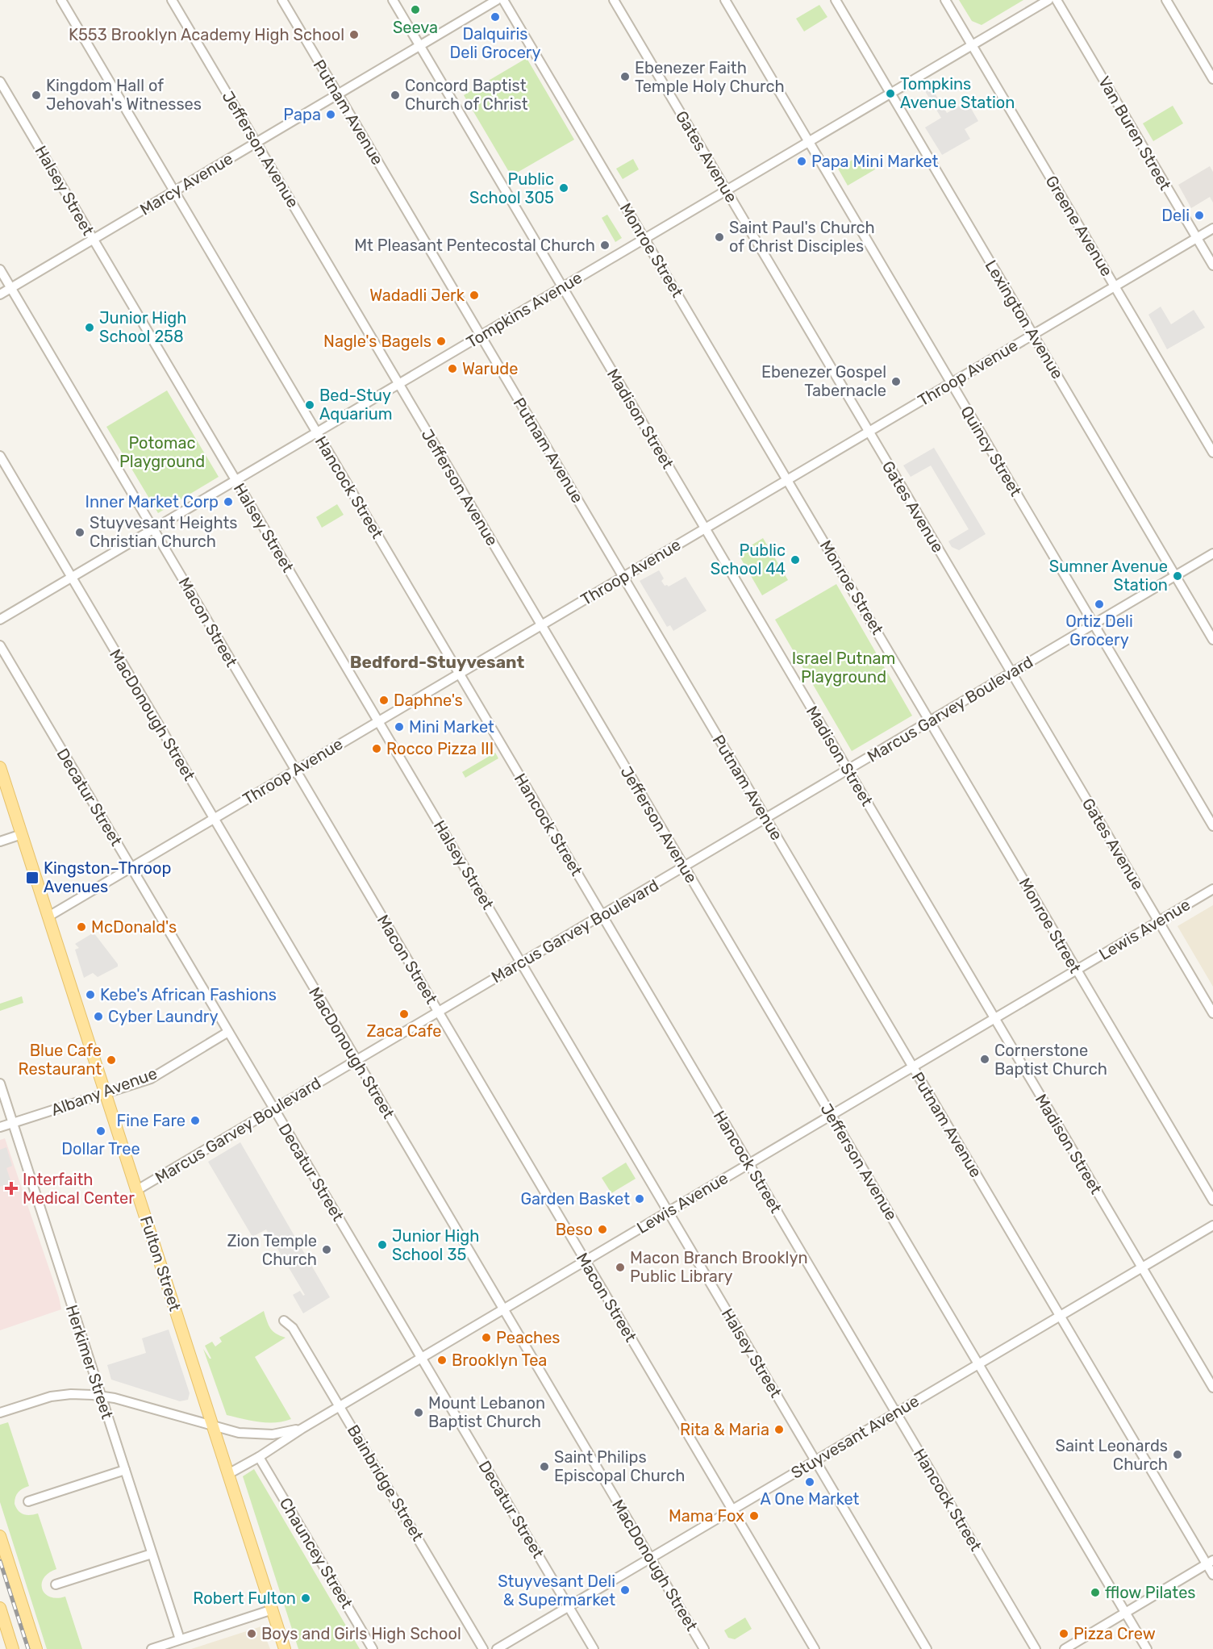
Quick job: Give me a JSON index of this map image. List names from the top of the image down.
{
  "streets": {
    "main road": ["Fulton Street"],
    "street": [
      "Putnam Avenue",
      "Van Buren Street",
      "Jefferson Avenue",
      "Gates Avenue",
      "Marcy Avenue",
      "Halsey Street",
      "Greene Avenue",
      "Monroe Street",
      "Tompkins Avenue",
      "Lexington Avenue",
      "Throop Avenue",
      "Madison Street",
      "Quincy Street",
      "Hancock Street",
      "Macon Street",
      "Marcus Garvey Boulevard",
      "MacDonough Street",
      "Decatur Street",
      "Lewis Avenue",
      "Albany Avenue",
      "Herkimer Street",
      "Stuyvesant Avenue",
      "Bainbridge Street",
      "Chauncey Street"
    ]
  },
  "crossings": [
    ["Putnam Avenue", "Marcy Avenue"],
    ["Putnam Avenue", "Tompkins Avenue"],
    ["Putnam Avenue", "Throop Avenue"],
    ["Putnam Avenue", "Marcus Garvey Boulevard"],
    ["Putnam Avenue", "Lewis Avenue"],
    ["Putnam Avenue", "Stuyvesant Avenue"],
    ["Van Buren Street", "Throop Avenue"],
    ["Jefferson Avenue", "Marcy Avenue"],
    ["Jefferson Avenue", "Tompkins Avenue"],
    ["Jefferson Avenue", "Throop Avenue"],
    ["Jefferson Avenue", "Marcus Garvey Boulevard"],
    ["Jefferson Avenue", "Lewis Avenue"],
    ["Jefferson Avenue", "Stuyvesant Avenue"],
    ["Gates Avenue", "Tompkins Avenue"],
    ["Gates Avenue", "Throop Avenue"],
    ["Gates Avenue", "Marcus Garvey Boulevard"],
    ["Gates Avenue", "Lewis Avenue"],
    ["Marcy Avenue", "Halsey Street"],
    ["Marcy Avenue", "Madison Street"],
    ["Marcy Avenue", "Hancock Street"],
    ["Marcy Avenue", "Macon Street"],
    ["Halsey Street", "Tompkins Avenue"],
    ["Halsey Street", "Throop Avenue"],
    ["Halsey Street", "Marcus Garvey Boulevard"],
    ["Halsey Street", "Lewis Avenue"],
    ["Halsey Street", "Stuyvesant Avenue"],
    ["Greene Avenue", "Tompkins Avenue"],
    ["Greene Avenue", "Throop Avenue"],
    ["Monroe Street", "Tompkins Avenue"],
    ["Monroe Street", "Throop Avenue"],
    ["Monroe Street", "Marcus Garvey Boulevard"],
    ["Monroe Street", "Lewis Avenue"],
    ["Tompkins Avenue", "Lexington Avenue"],
    ["Tompkins Avenue", "Madison Street"],
    ["Tompkins Avenue", "Quincy Street"],
    ["Tompkins Avenue", "Hancock Street"],
    ["Tompkins Avenue", "Macon Street"],
    ["Tompkins Avenue", "MacDonough Street"],
    ["Lexington Avenue", "Throop Avenue"],
    ["Lexington Avenue", "Marcus Garvey Boulevard"],
    ["Throop Avenue", "Madison Street"],
    ["Throop Avenue", "Quincy Street"],
    ["Throop Avenue", "Hancock Street"],
    ["Throop Avenue", "Macon Street"],
    ["Throop Avenue", "MacDonough Street"],
    ["Throop Avenue", "Decatur Street"],
    ["Throop Avenue", "Fulton Street"],
    ["Madison Street", "Marcus Garvey Boulevard"],
    ["Madison Street", "Lewis Avenue"],
    ["Madison Street", "Stuyvesant Avenue"],
    ["Quincy Street", "Marcus Garvey Boulevard"],
    ["Hancock Street", "Marcus Garvey Boulevard"],
    ["Hancock Street", "Lewis Avenue"],
    ["Hancock Street", "Stuyvesant Avenue"],
    ["Macon Street", "Marcus Garvey Boulevard"],
    ["Macon Street", "Lewis Avenue"],
    ["Macon Street", "Stuyvesant Avenue"],
    ["Marcus Garvey Boulevard", "MacDonough Street"],
    ["Marcus Garvey Boulevard", "Decatur Street"],
    ["Marcus Garvey Boulevard", "Fulton Street"],
    ["MacDonough Street", "Lewis Avenue"],
    ["MacDonough Street", "Stuyvesant Avenue"],
    ["Decatur Street", "Lewis Avenue"],
    ["Decatur Street", "Albany Avenue"],
    ["Decatur Street", "Stuyvesant Avenue"],
    ["Lewis Avenue", "Fulton Street"],
    ["Lewis Avenue", "Herkimer Street"],
    ["Lewis Avenue", "Bainbridge Street"],
    ["Lewis Avenue", "Chauncey Street"],
    ["Albany Avenue", "Fulton Street"],
    ["Albany Avenue", "Herkimer Street"]
  ],
  "districts": ["Bedford-Stuyvesant"],
  "parks": ["Potomac Playground", "Israel Putnam Playground"],
  "places": {
    "other": [
      "Seeva",
      "Dalquiris Deli Grocery",
      "K553 Brooklyn Academy High School",
      "Ebenezer Faith Temple Holy Church",
      "Tompkins Avenue Station",
      "Kingdom Hall of Jehovah's Witnesses",
      "Concord Baptist Church of Christ",
      "Papa",
      "Papa Mini Market",
      "Public School 305",
      "Deli",
      "Saint Paul's Church of Christ Disciples",
      "Mt Pleasant Pentecostal Church",
      "Wadadli Jerk",
      "Junior High School 258",
      "Nagle's Bagels",
      "Warude",
      "Ebenezer Gospel Tabernacle",
      "Bed-Stuy Aquarium",
      "Inner Market Corp",
      "Stuyvesant Heights Christian Church",
      "Public School 44",
      "Sumner Avenue Station",
      "Ortiz Deli Grocery",
      "Daphne's",
      "Mini Market",
      "Rocco Pizza III",
      "McDonald's",
      "Kebe's African Fashions",
      "Zaca Cafe",
      "Cyber Laundry",
      "Cornerstone Baptist Church",
      "Blue Cafe Restaurant",
      "Fine Fare",
      "Dollar Tree",
      "Garden Basket",
      "Beso",
      "Junior High School 35",
      "Zion Temple Church",
      "Macon Branch Brooklyn Public Library",
      "Peaches",
      "Brooklyn Tea",
      "Mount Lebanon Baptist Church",
      "Rita & Maria",
      "Saint Leonards Church",
      "Saint Philips Episcopal Church",
      "A One Market",
      "Mama Fox",
      "Stuyvesant Deli & Supermarket",
      "fflow Pilates",
      "Robert Fulton",
      "Boys and Girls High School",
      "Pizza Crew"
    ],
    "transit": ["Kingston–Throop Avenues"],
    "health": ["Interfaith Medical Center"]
  }
}
